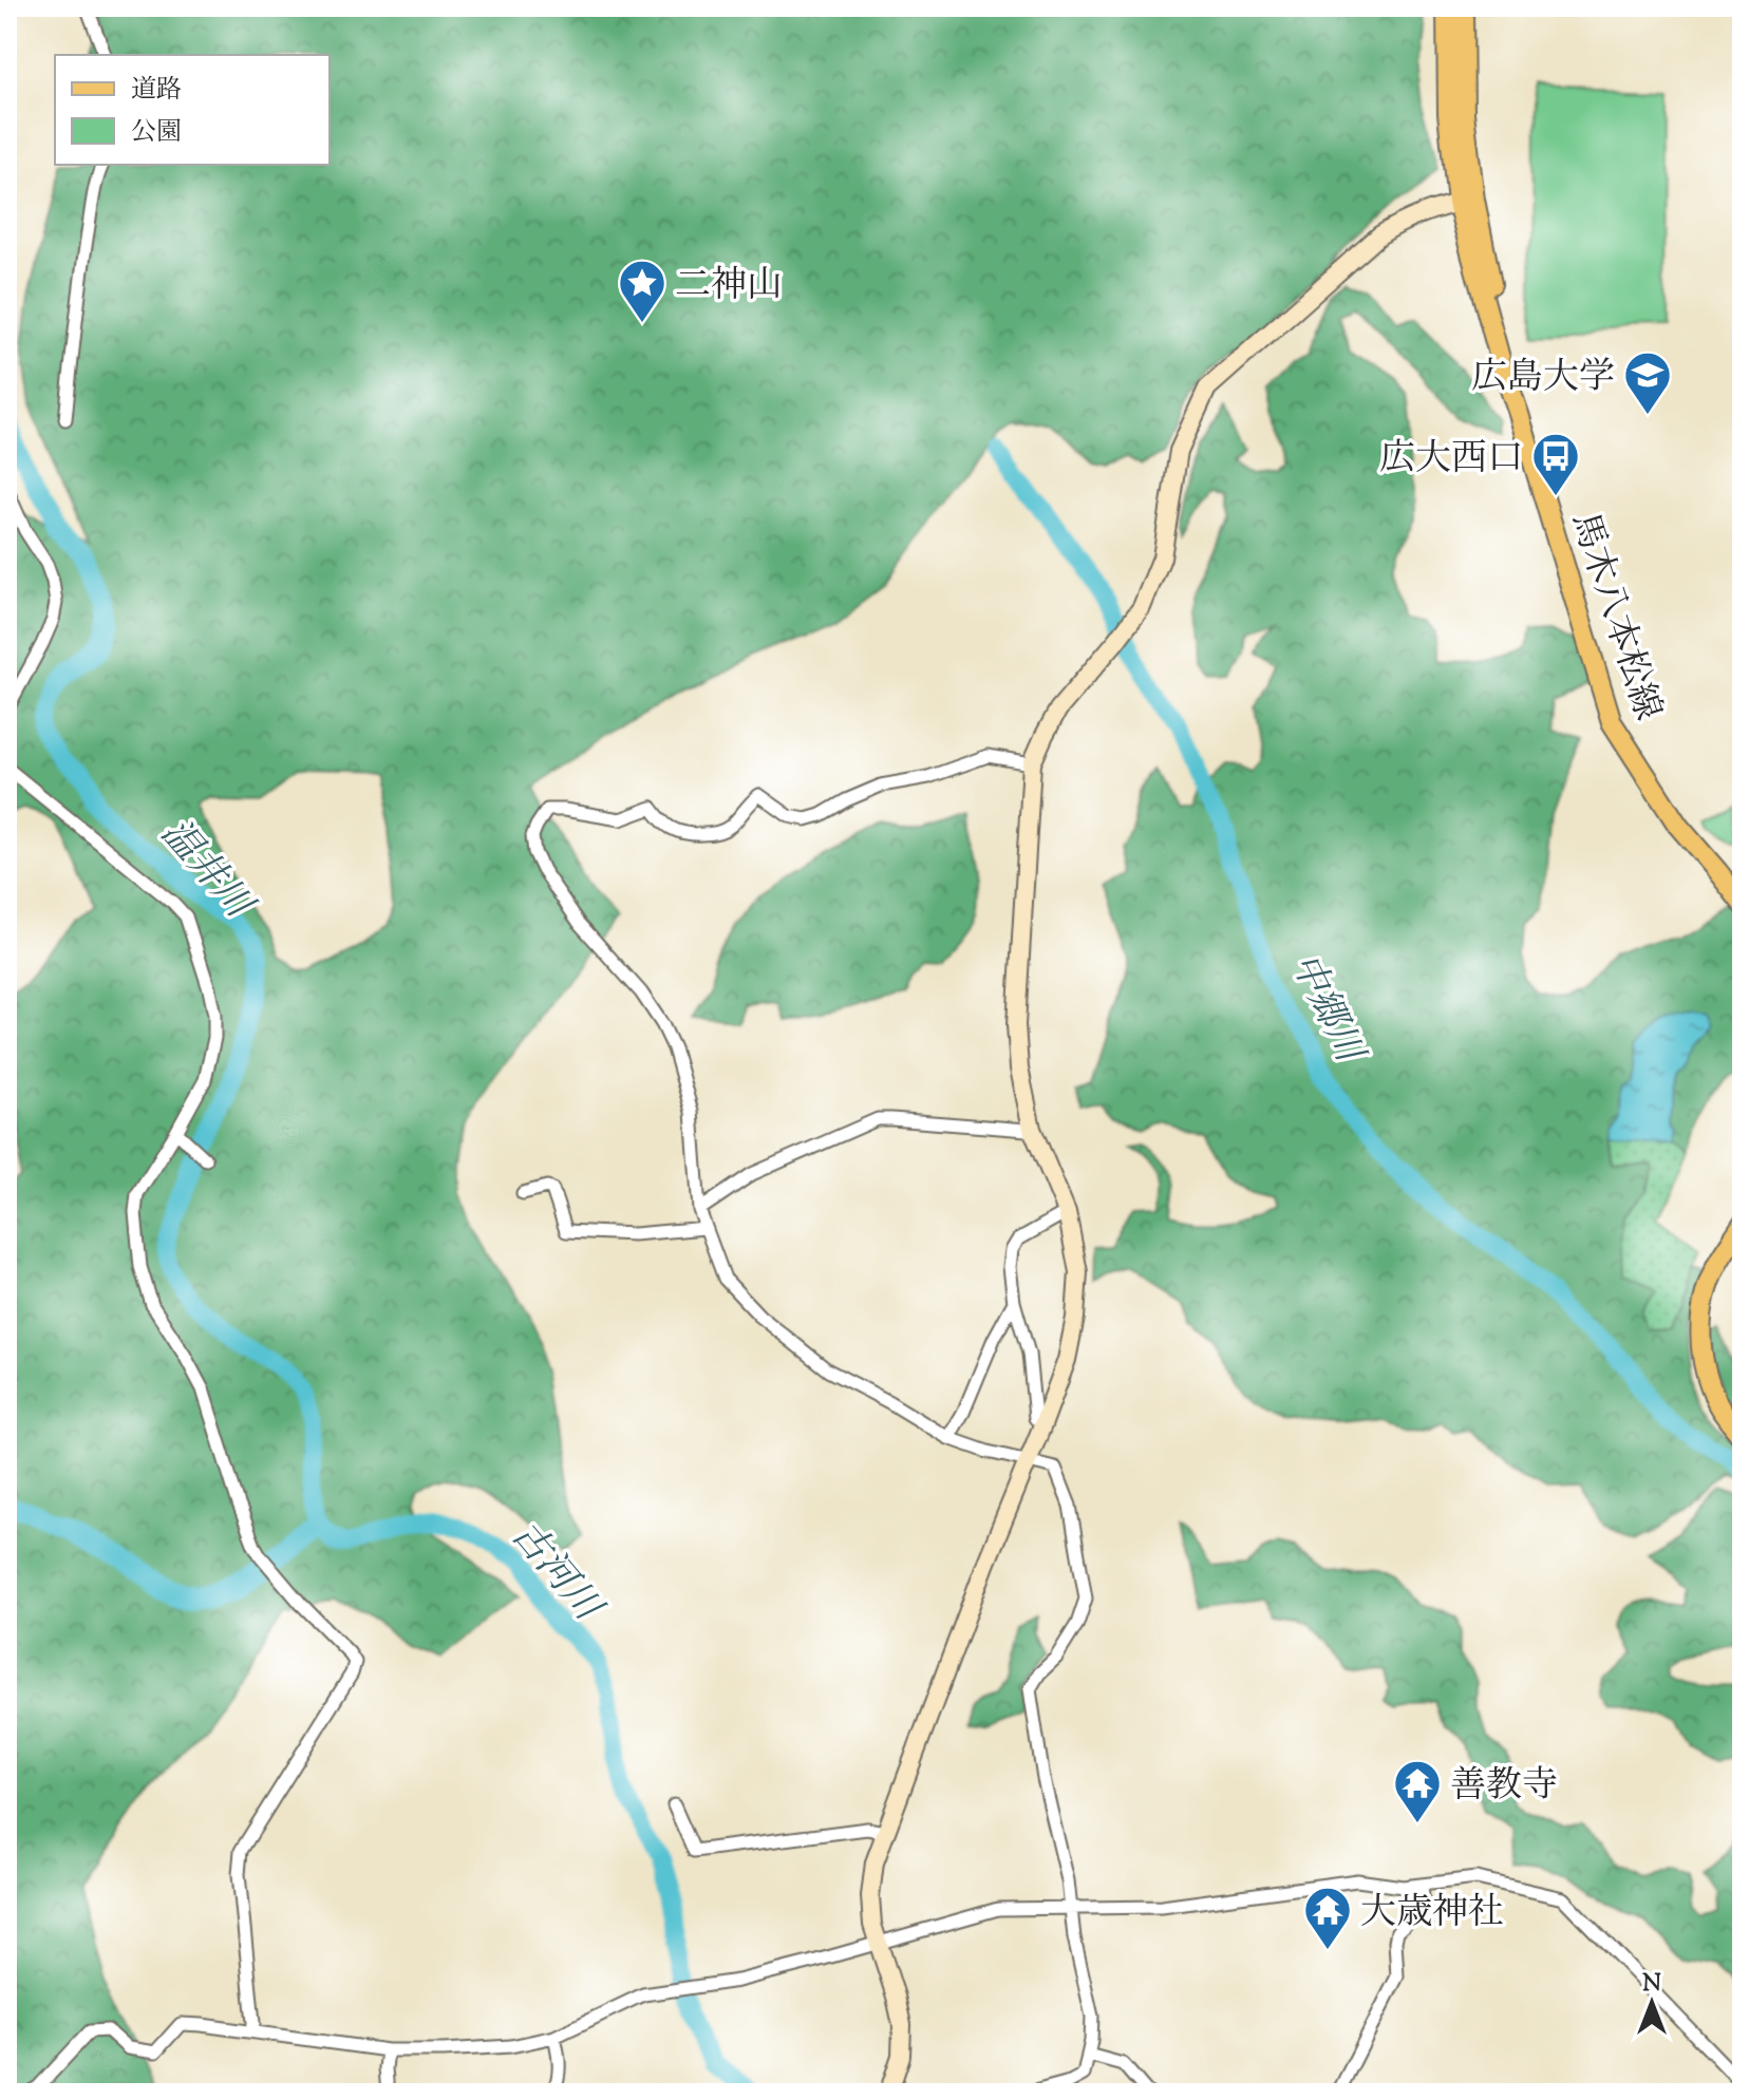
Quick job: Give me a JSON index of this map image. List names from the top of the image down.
{
  "streets": {
    "main road": ["馬木八本松線"]
  },
  "water": ["温井川", "中郷川", "古河川"],
  "places": {
    "place": ["二神山"],
    "school or university": ["広島大学"],
    "bus stop": ["広大西口"],
    "temple": ["善教寺", "大歳神社"]
  },
  "legend": ["道路", "公園"],
  "north": "top"
}
